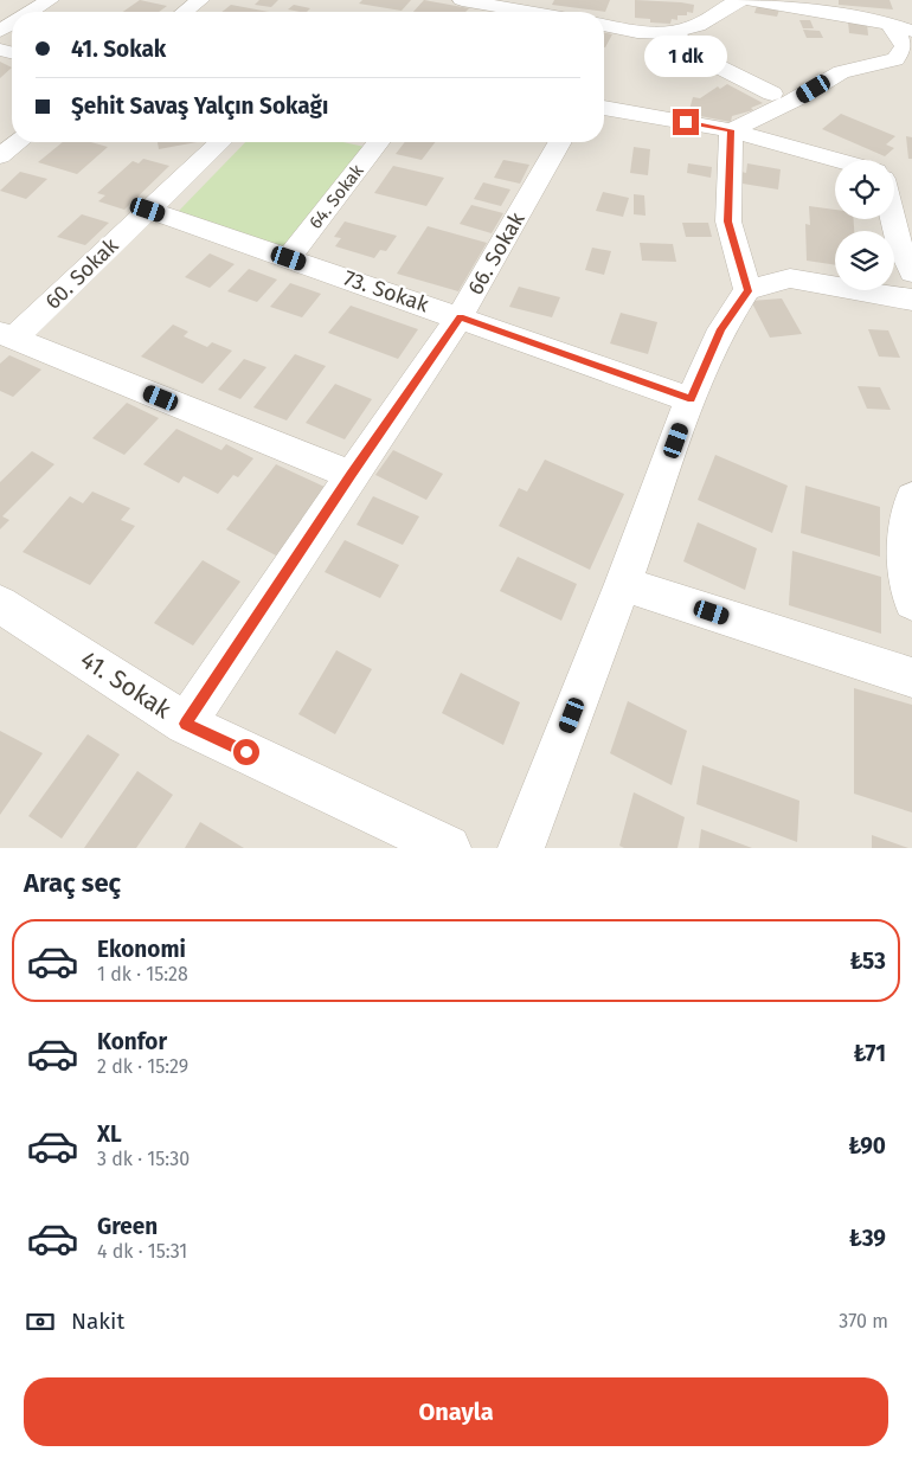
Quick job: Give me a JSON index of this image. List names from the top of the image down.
{
  "streets": {
    "street": [
      "64. Sokak",
      "66. Sokak",
      "60. Sokak",
      "73. Sokak",
      "41. Sokak"
    ]
  },
  "crossings": [
    ["64. Sokak", "73. Sokak"],
    ["66. Sokak", "73. Sokak"],
    ["66. Sokak", "41. Sokak"],
    ["60. Sokak", "73. Sokak"]
  ],
  "page": {
    "banner": ["41. Sokak", "Şehit Savaş Yalçın Sokağı"],
    "bubble": "1 dk",
    "heading": "Araç seç",
    "list": [
      {
        "name": "Ekonomi",
        "note": "1 dk · 15:28",
        "value": "₺53"
      },
      {
        "name": "Konfor",
        "note": "2 dk · 15:29",
        "value": "₺71"
      },
      {
        "name": "XL",
        "note": "3 dk · 15:30",
        "value": "₺90"
      },
      {
        "name": "Green",
        "note": "4 dk · 15:31",
        "value": "₺39"
      }
    ],
    "pay": ["Nakit", "370 m"],
    "buttons": "Onayla"
  }
}
